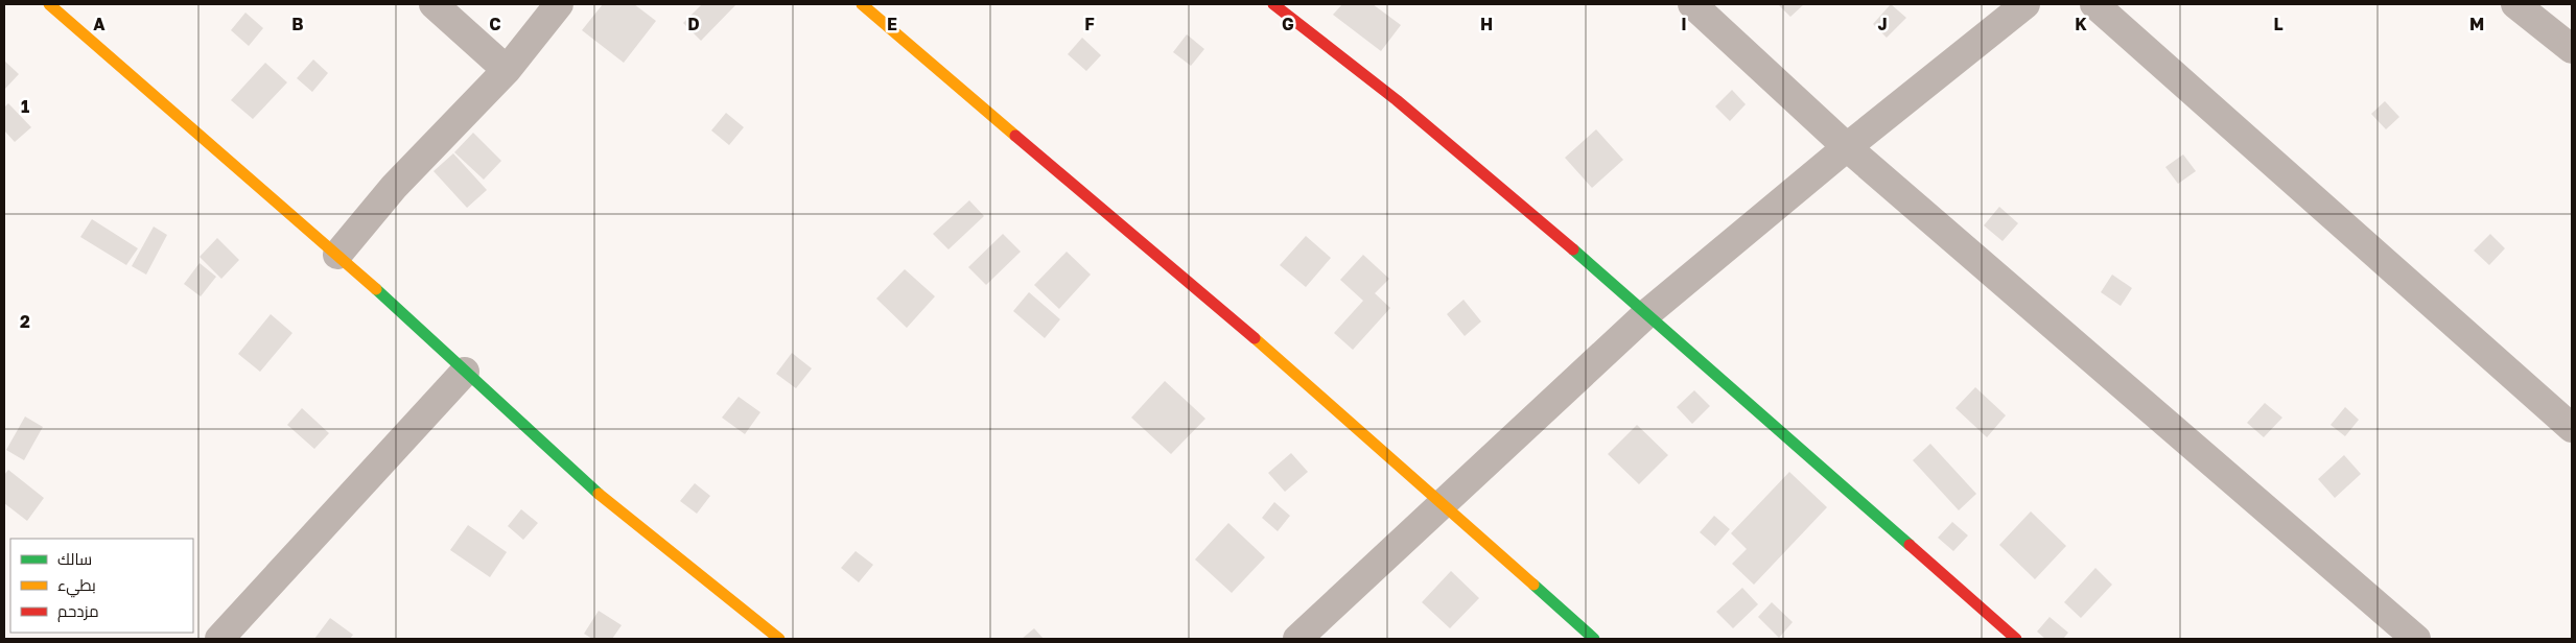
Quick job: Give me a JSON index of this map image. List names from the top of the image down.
{
  "legend": ["سالك", "بطيء", "مزدحم"],
  "grid": {
    "columns": [
      "A",
      "B",
      "C",
      "D",
      "E",
      "F",
      "G",
      "H",
      "I",
      "J",
      "K",
      "L",
      "M"
    ],
    "rows": ["1", "2"]
  }
}
